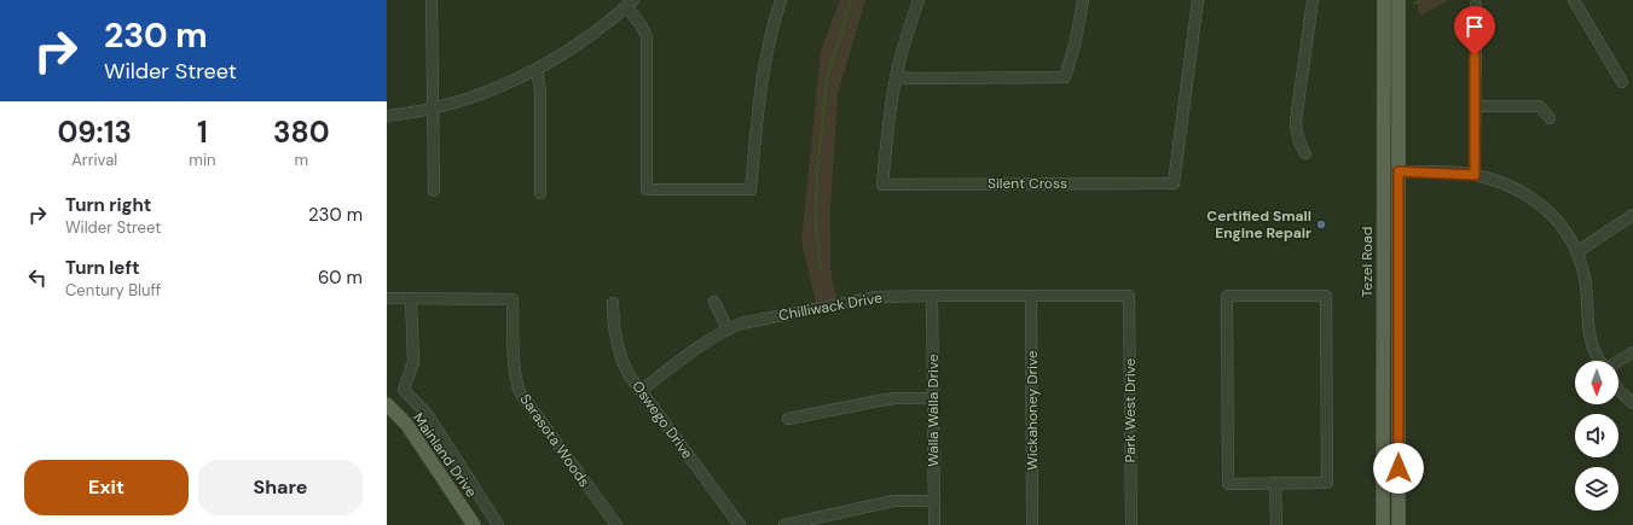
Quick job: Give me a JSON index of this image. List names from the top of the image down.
{
  "streets": {
    "main road": ["Tezel Road", "Mainland Drive"],
    "street": [
      "Silent Cross",
      "Chilliwack Drive",
      "Walla Walla Drive",
      "Wickahoney Drive",
      "Park West Drive",
      "Oswego Drive",
      "Sarasota Woods"
    ]
  },
  "crossings": [
    ["Chilliwack Drive", "Walla Walla Drive"],
    ["Chilliwack Drive", "Wickahoney Drive"],
    ["Chilliwack Drive", "Park West Drive"],
    ["Chilliwack Drive", "Oswego Drive"]
  ],
  "places": ["Certified Small Engine Repair"],
  "north": "bottom",
  "page": {
    "turn": ["230 m", "Wilder Street"],
    "eta": [
      "09:13",
      "Arrival",
      "1",
      "min",
      "380",
      "m"
    ],
    "list": [
      {
        "name": "Turn right",
        "note": "Wilder Street",
        "value": "230 m"
      },
      {
        "name": "Turn left",
        "note": "Century Bluff",
        "value": "60 m"
      }
    ],
    "buttons": ["Exit", "Share"]
  }
}
